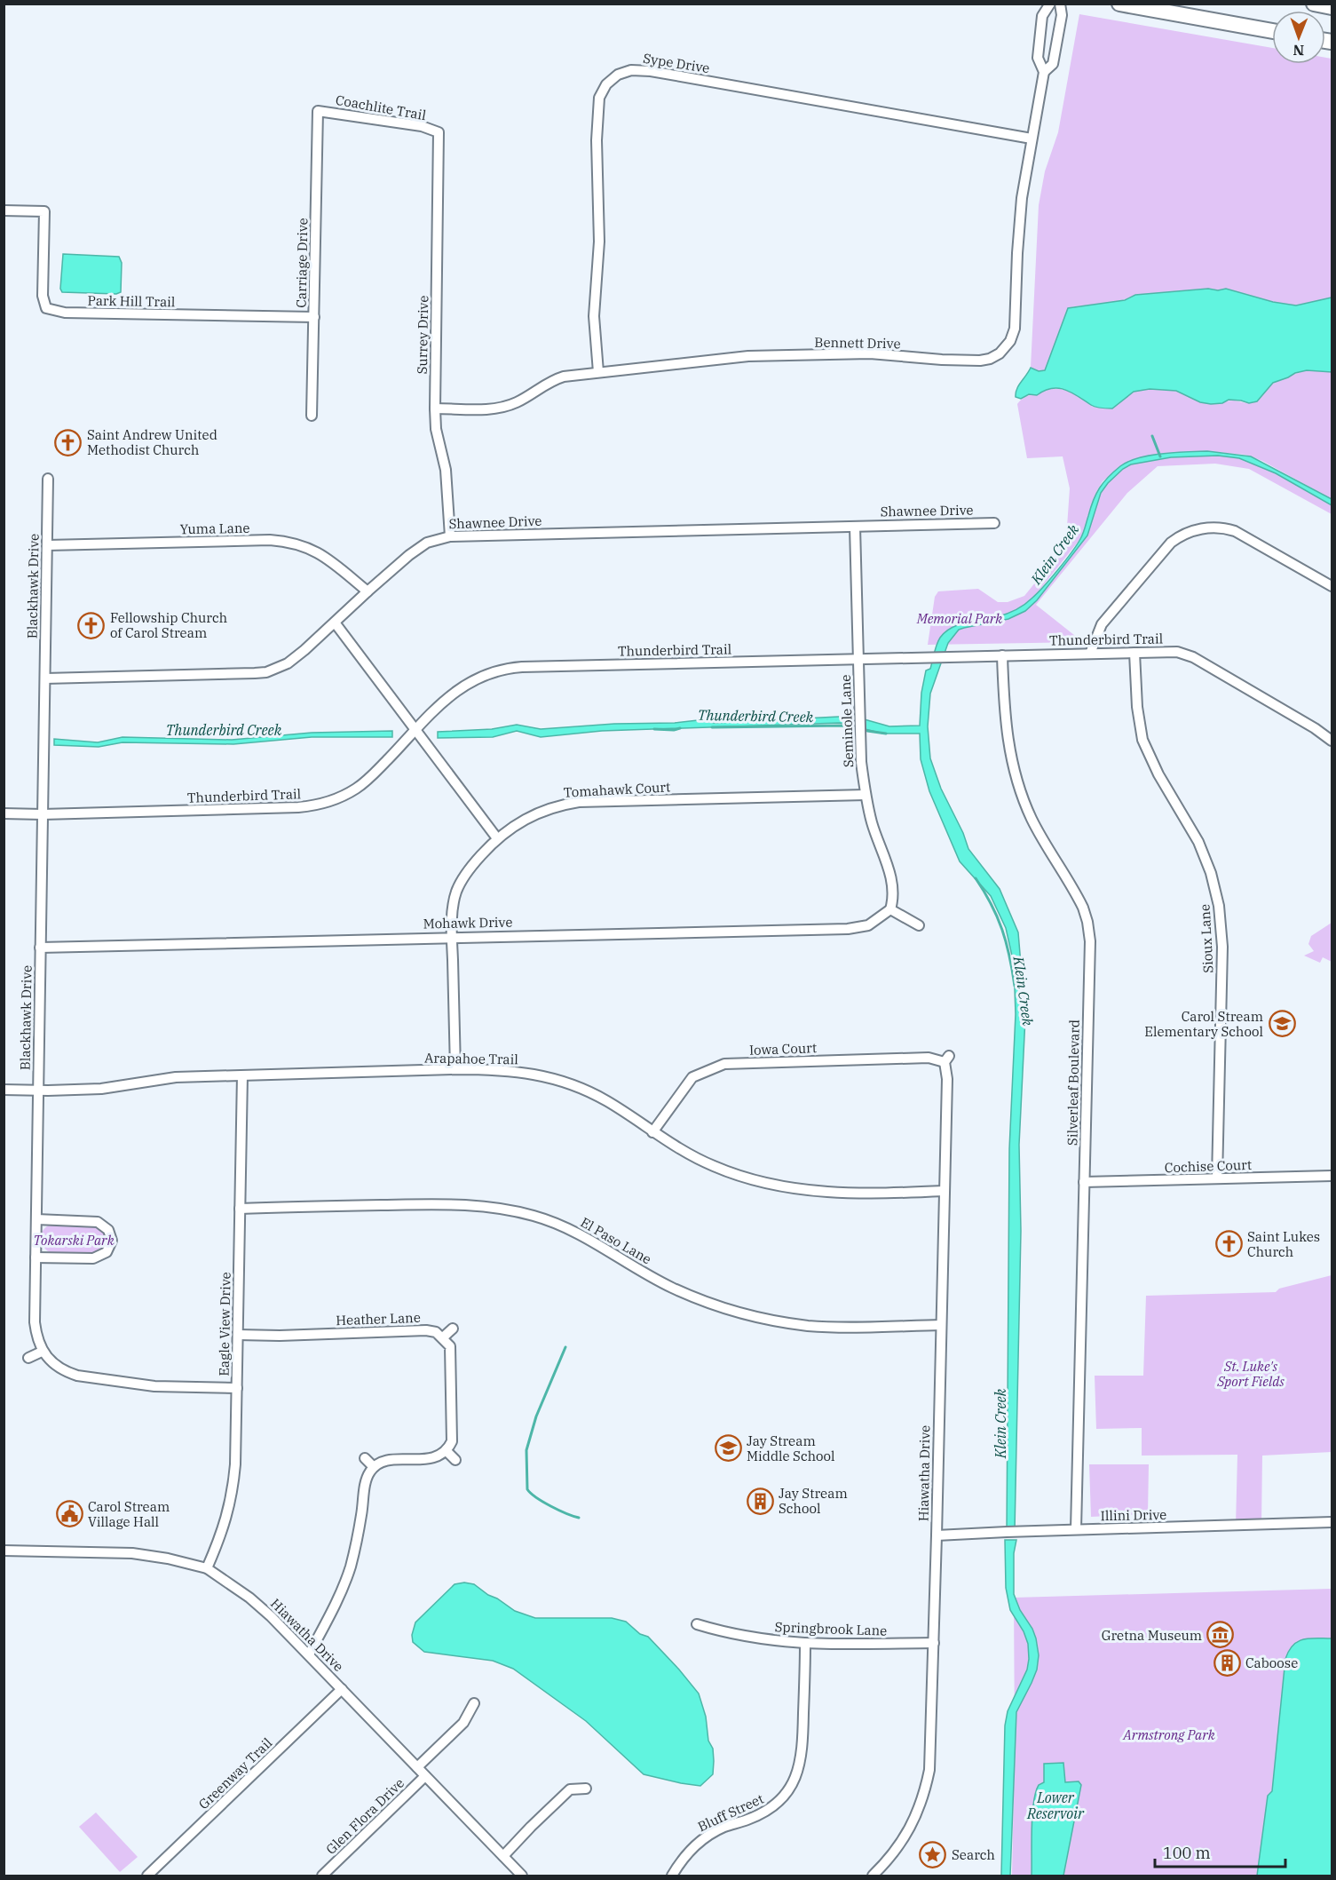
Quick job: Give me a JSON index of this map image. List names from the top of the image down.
{
  "streets": {
    "street": [
      "Sype Drive",
      "Coachlite Trail",
      "Carriage Drive",
      "Park Hill Trail",
      "Surrey Drive",
      "Bennett Drive",
      "Shawnee Drive",
      "Yuma Lane",
      "Blackhawk Drive",
      "Thunderbird Trail",
      "Seminole Lane",
      "Tomahawk Court",
      "Mohawk Drive",
      "Sioux Lane",
      "Iowa Court",
      "Arapahoe Trail",
      "Silverleaf Boulevard",
      "Cochise Court",
      "El Paso Lane",
      "Heather Lane",
      "Eagle View Drive",
      "Hiawatha Drive",
      "Illini Drive",
      "Springbrook Lane",
      "Greenway Trail",
      "Bluff Street",
      "Glen Flora Drive"
    ]
  },
  "crossings": [
    ["Sype Drive", "Bennett Drive"],
    ["Coachlite Trail", "Carriage Drive"],
    ["Coachlite Trail", "Surrey Drive"],
    ["Carriage Drive", "Park Hill Trail"],
    ["Surrey Drive", "Bennett Drive"],
    ["Surrey Drive", "Shawnee Drive"],
    ["Shawnee Drive", "Yuma Lane"],
    ["Shawnee Drive", "Blackhawk Drive"],
    ["Shawnee Drive", "Seminole Lane"],
    ["Yuma Lane", "Blackhawk Drive"],
    ["Blackhawk Drive", "Thunderbird Trail"],
    ["Blackhawk Drive", "Mohawk Drive"],
    ["Blackhawk Drive", "Arapahoe Trail"],
    ["Thunderbird Trail", "Seminole Lane"],
    ["Thunderbird Trail", "Sioux Lane"],
    ["Thunderbird Trail", "Silverleaf Boulevard"],
    ["Seminole Lane", "Tomahawk Court"],
    ["Seminole Lane", "Mohawk Drive"],
    ["Tomahawk Court", "Mohawk Drive"],
    ["Tomahawk Court", "Arapahoe Trail"],
    ["Sioux Lane", "Cochise Court"],
    ["Iowa Court", "Arapahoe Trail"],
    ["Iowa Court", "Hiawatha Drive"],
    ["Arapahoe Trail", "Eagle View Drive"],
    ["Arapahoe Trail", "Hiawatha Drive"],
    ["Silverleaf Boulevard", "Cochise Court"],
    ["Silverleaf Boulevard", "Illini Drive"],
    ["El Paso Lane", "Eagle View Drive"],
    ["El Paso Lane", "Hiawatha Drive"],
    ["Heather Lane", "Eagle View Drive"],
    ["Eagle View Drive", "Hiawatha Drive"],
    ["Hiawatha Drive", "Illini Drive"],
    ["Hiawatha Drive", "Springbrook Lane"],
    ["Hiawatha Drive", "Greenway Trail"],
    ["Hiawatha Drive", "Glen Flora Drive"],
    ["Springbrook Lane", "Bluff Street"]
  ],
  "water": ["Klein Creek", "Thunderbird Creek", "Lower Reservoir"],
  "parks": [
    "Memorial Park",
    "Tokarski Park",
    "St. Luke's Sport Fields",
    "Armstrong Park"
  ],
  "places": {
    "church": ["Saint Andrew United Methodist Church", "Fellowship Church of Carol Stream", "Saint Lukes Church"],
    "school or university": ["Carol Stream Elementary School", "Jay Stream Middle School"],
    "building": ["Jay Stream School", "Caboose"],
    "public building": ["Carol Stream Village Hall"],
    "museum": ["Gretna Museum"],
    "place": ["Search"]
  },
  "scale_bar": "100 m",
  "north": "bottom"
}
